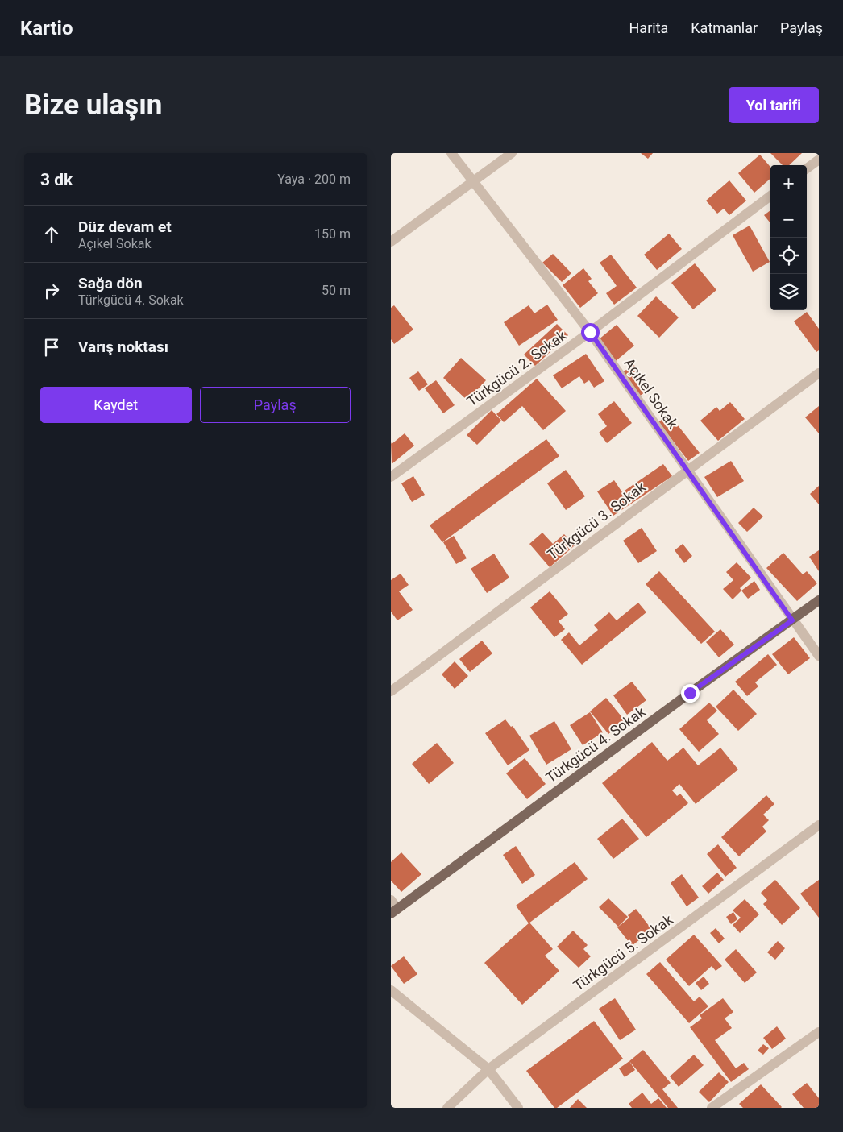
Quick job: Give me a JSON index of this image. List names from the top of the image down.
{
  "streets": {
    "main road": ["Türkgücü 4. Sokak"],
    "street": [
      "Türkgücü 2. Sokak",
      "Açıkel Sokak",
      "Türkgücü 3. Sokak",
      "Türkgücü 5. Sokak"
    ]
  },
  "crossings": [
    ["Türkgücü 2. Sokak", "Açıkel Sokak"],
    ["Açıkel Sokak", "Türkgücü 3. Sokak"],
    ["Açıkel Sokak", "Türkgücü 4. Sokak"]
  ],
  "page": {
    "header": "Kartio",
    "nav": ["Harita", "Katmanlar", "Paylaş"],
    "buttons": [
      "Yol tarifi",
      ["Kaydet", "Paylaş"]
    ],
    "title": "Bize ulaşın",
    "heading": ["3 dk", "Yaya · 200 m"],
    "map_buttons": ["+", "−"],
    "list": [
      ["Düz devam et", "Açıkel Sokak", "150 m"],
      ["Sağa dön", "Türkgücü 4. Sokak", "50 m"],
      "Varış noktası"
    ]
  }
}
